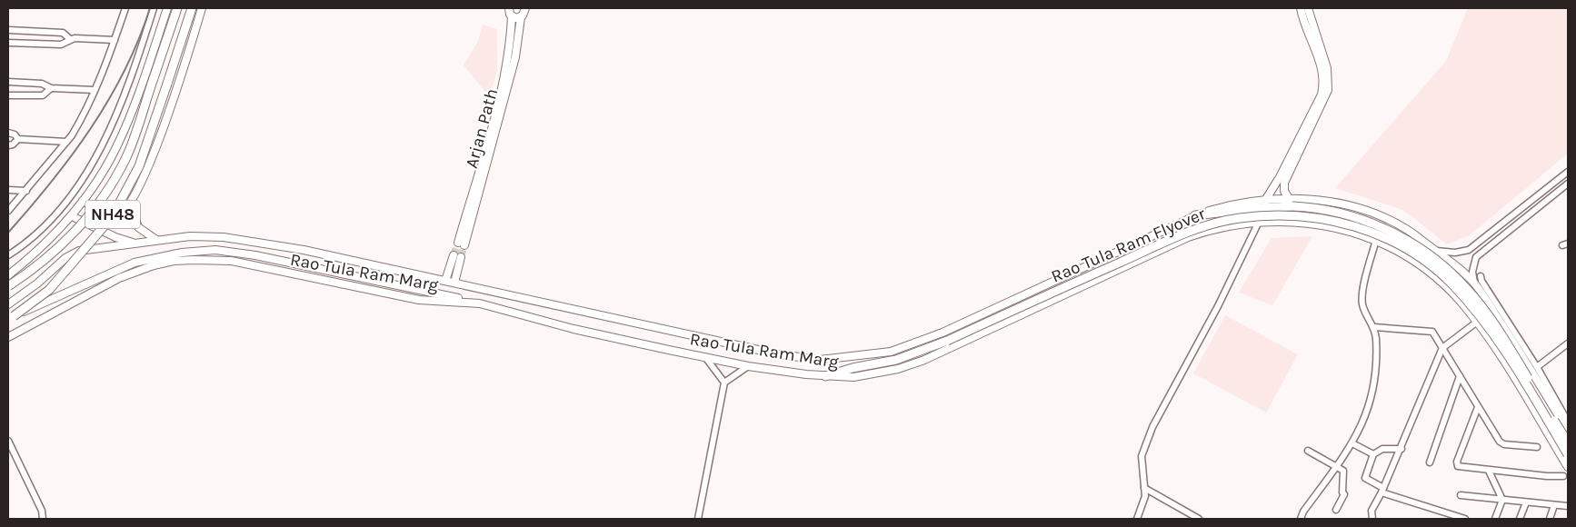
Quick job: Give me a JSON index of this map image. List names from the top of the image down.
{
  "streets": {
    "highway": ["NH48", "Rao Tula Ram Flyover"],
    "main road": ["Arjan Path", "Rao Tula Ram Marg"]
  },
  "crossings": [
    ["Rao Tula Ram Flyover", "Rao Tula Ram Marg"]
  ]
}
